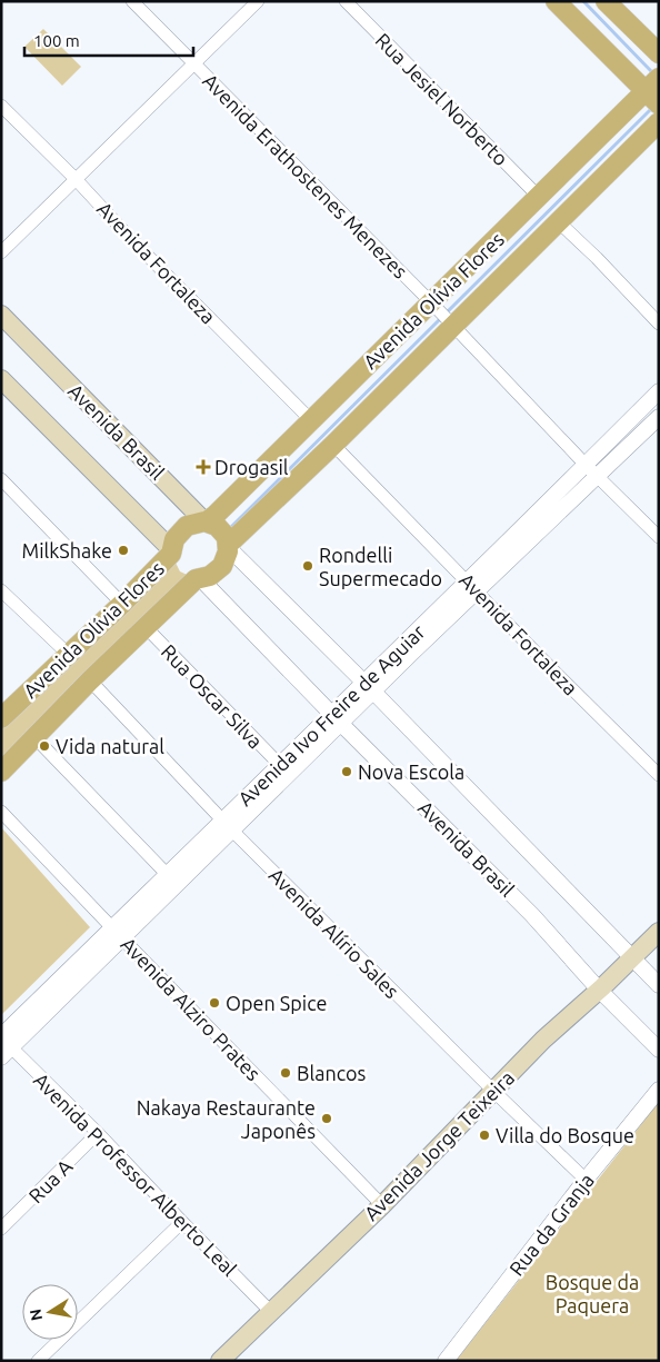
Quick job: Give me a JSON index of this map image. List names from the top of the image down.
{
  "streets": {
    "main road": ["Avenida Olívia Flores", "Avenida Brasil", "Avenida Jorge Teixeira"],
    "street": [
      "Rua Jesiel Norberto",
      "Avenida Erathostenes Menezes",
      "Avenida Fortaleza",
      "Rua Oscar Silva",
      "Avenida Ivo Freire de Aguiar",
      "Avenida Alírio Sales",
      "Avenida Alziro Prates",
      "Avenida Professor Alberto Leal",
      "Rua A",
      "Rua da Granja"
    ]
  },
  "crossings": [
    ["Rua Jesiel Norberto", "Avenida Olívia Flores"],
    ["Avenida Erathostenes Menezes", "Avenida Olívia Flores"],
    ["Avenida Fortaleza", "Avenida Olívia Flores"],
    ["Avenida Fortaleza", "Avenida Ivo Freire de Aguiar"],
    ["Avenida Olívia Flores", "Avenida Brasil"],
    ["Avenida Olívia Flores", "Rua Oscar Silva"],
    ["Avenida Olívia Flores", "Avenida Alírio Sales"],
    ["Avenida Brasil", "Avenida Ivo Freire de Aguiar"],
    ["Avenida Brasil", "Avenida Jorge Teixeira"],
    ["Rua Oscar Silva", "Avenida Ivo Freire de Aguiar"],
    ["Avenida Ivo Freire de Aguiar", "Avenida Alírio Sales"],
    ["Avenida Ivo Freire de Aguiar", "Avenida Alziro Prates"],
    ["Avenida Ivo Freire de Aguiar", "Avenida Professor Alberto Leal"],
    ["Avenida Alírio Sales", "Avenida Jorge Teixeira"],
    ["Avenida Alírio Sales", "Rua da Granja"],
    ["Avenida Alziro Prates", "Avenida Jorge Teixeira"],
    ["Avenida Jorge Teixeira", "Avenida Professor Alberto Leal"],
    ["Avenida Professor Alberto Leal", "Rua A"]
  ],
  "parks": ["Bosque da Paquera"],
  "places": {
    "health": ["Drogasil"],
    "other": [
      "MilkShake",
      "Rondelli Supermecado",
      "Vida natural",
      "Nova Escola",
      "Open Spice",
      "Blancos",
      "Nakaya Restaurante Japonês",
      "Villa do Bosque"
    ]
  },
  "scale_bar": "100 m",
  "north": "left"
}
